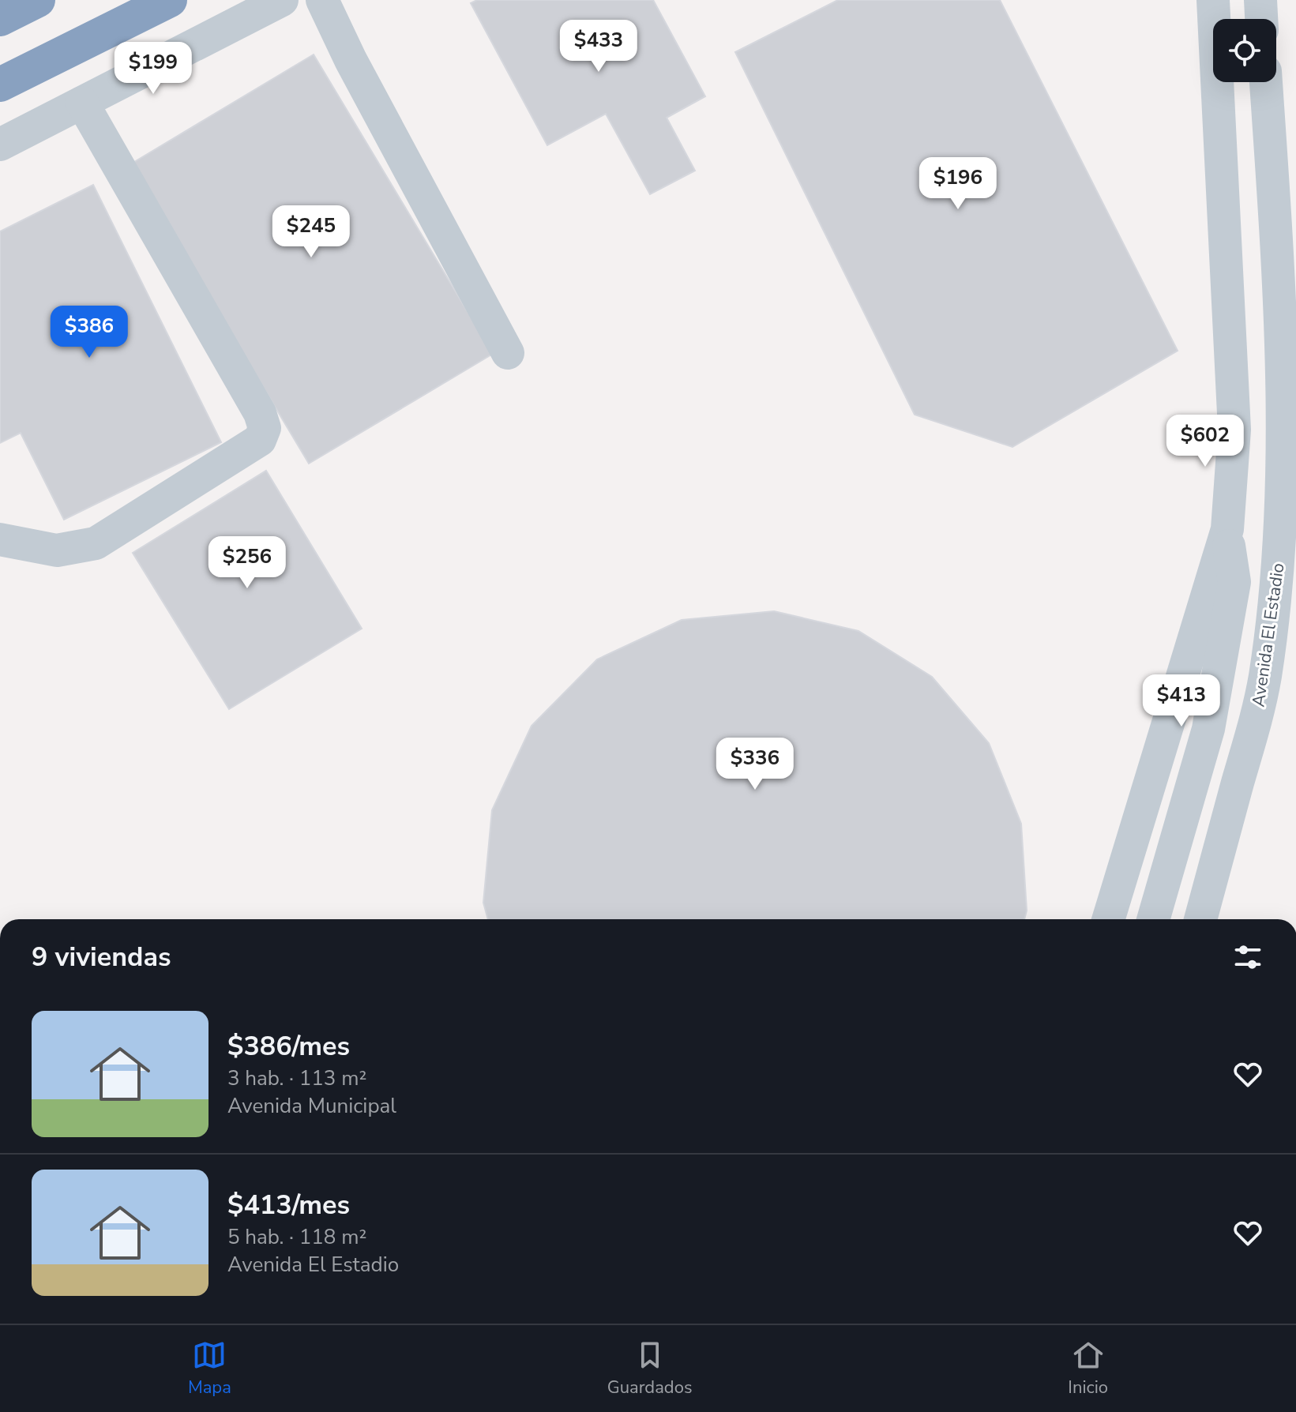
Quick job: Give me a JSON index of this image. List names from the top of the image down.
{
  "streets": {
    "street": ["Avenida El Estadio"]
  },
  "page": {
    "price": [
      "$433",
      "$199",
      "$196",
      "$245",
      "$386",
      "$602",
      "$256",
      "$413",
      "$336"
    ],
    "heading": "9 viviendas",
    "list": [
      {
        "name": "$386/mes",
        "note": "3 hab. · 113 m² · Avenida Municipal"
      },
      {
        "name": "$413/mes",
        "note": "5 hab. · 118 m² · Avenida El Estadio"
      }
    ],
    "tabs": ["Mapa", "Guardados", "Inicio"]
  }
}
